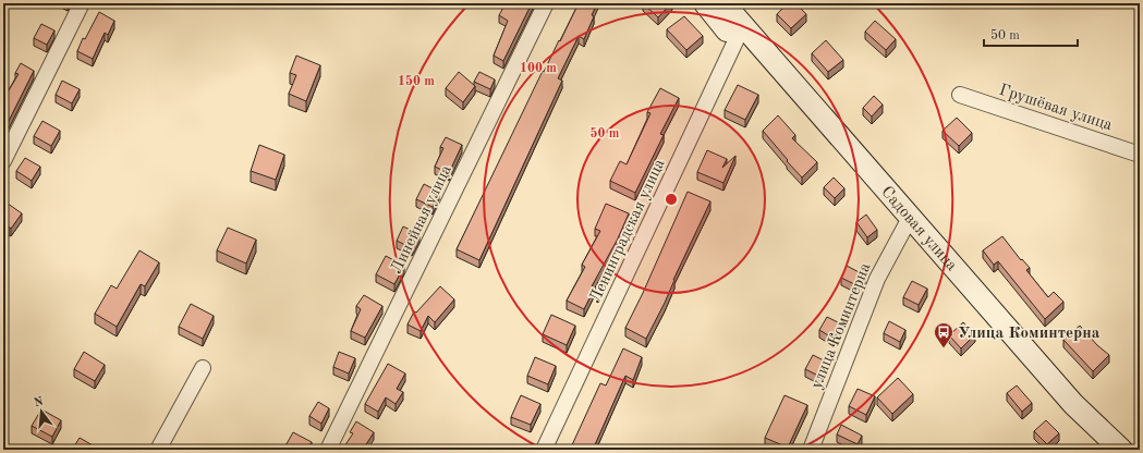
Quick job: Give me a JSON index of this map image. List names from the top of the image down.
{
  "streets": {
    "street": [
      "Грушёвая улица",
      "Линейная улица",
      "Садовая улица",
      "Ленинградская улица",
      "улица Коминтерна"
    ]
  },
  "crossings": [
    ["Садовая улица", "Ленинградская улица"],
    ["Садовая улица", "улица Коминтерна"]
  ],
  "places": {
    "bus stop": ["Улица Коминтерна"]
  },
  "scale_bar": "50 m",
  "north": "top",
  "rings": ["100 m", "150 m", "50 m"]
}
